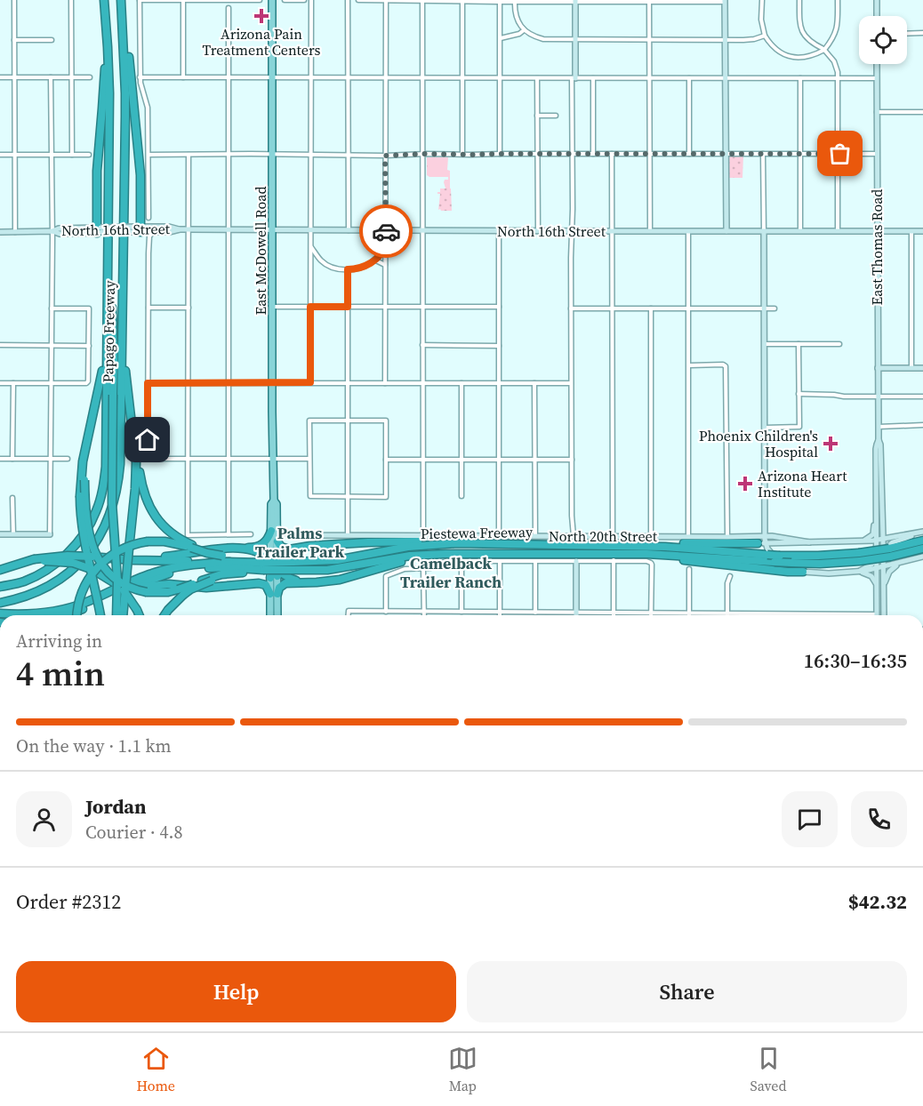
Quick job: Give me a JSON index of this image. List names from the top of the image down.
{
  "streets": {
    "highway": ["Papago Freeway", "Piestewa Freeway"],
    "main road": [
      "North 16th Street",
      "East Thomas Road",
      "East McDowell Road",
      "North 20th Street"
    ]
  },
  "crossings": [
    ["North 16th Street", "East Thomas Road"],
    ["North 16th Street", "East McDowell Road"],
    ["East Thomas Road", "North 20th Street"],
    ["East McDowell Road", "Piestewa Freeway"],
    ["East McDowell Road", "North 20th Street"],
    ["Piestewa Freeway", "North 20th Street"]
  ],
  "districts": ["Palms Trailer Park", "Camelback Trailer Ranch"],
  "places": {
    "health": ["Arizona Pain Treatment Centers", "Phoenix Children's Hospital", "Arizona Heart Institute"]
  },
  "page": {
    "heading": ["4 min", "Arriving in", "16:30–16:35"],
    "panel": [
      "Jordan",
      "Courier · 4.8",
      "Order #2312",
      "$42.32"
    ],
    "bar": "On the way · 1.1 km",
    "buttons": ["Help", "Share"],
    "tabs": ["Home", "Map", "Saved"]
  }
}
